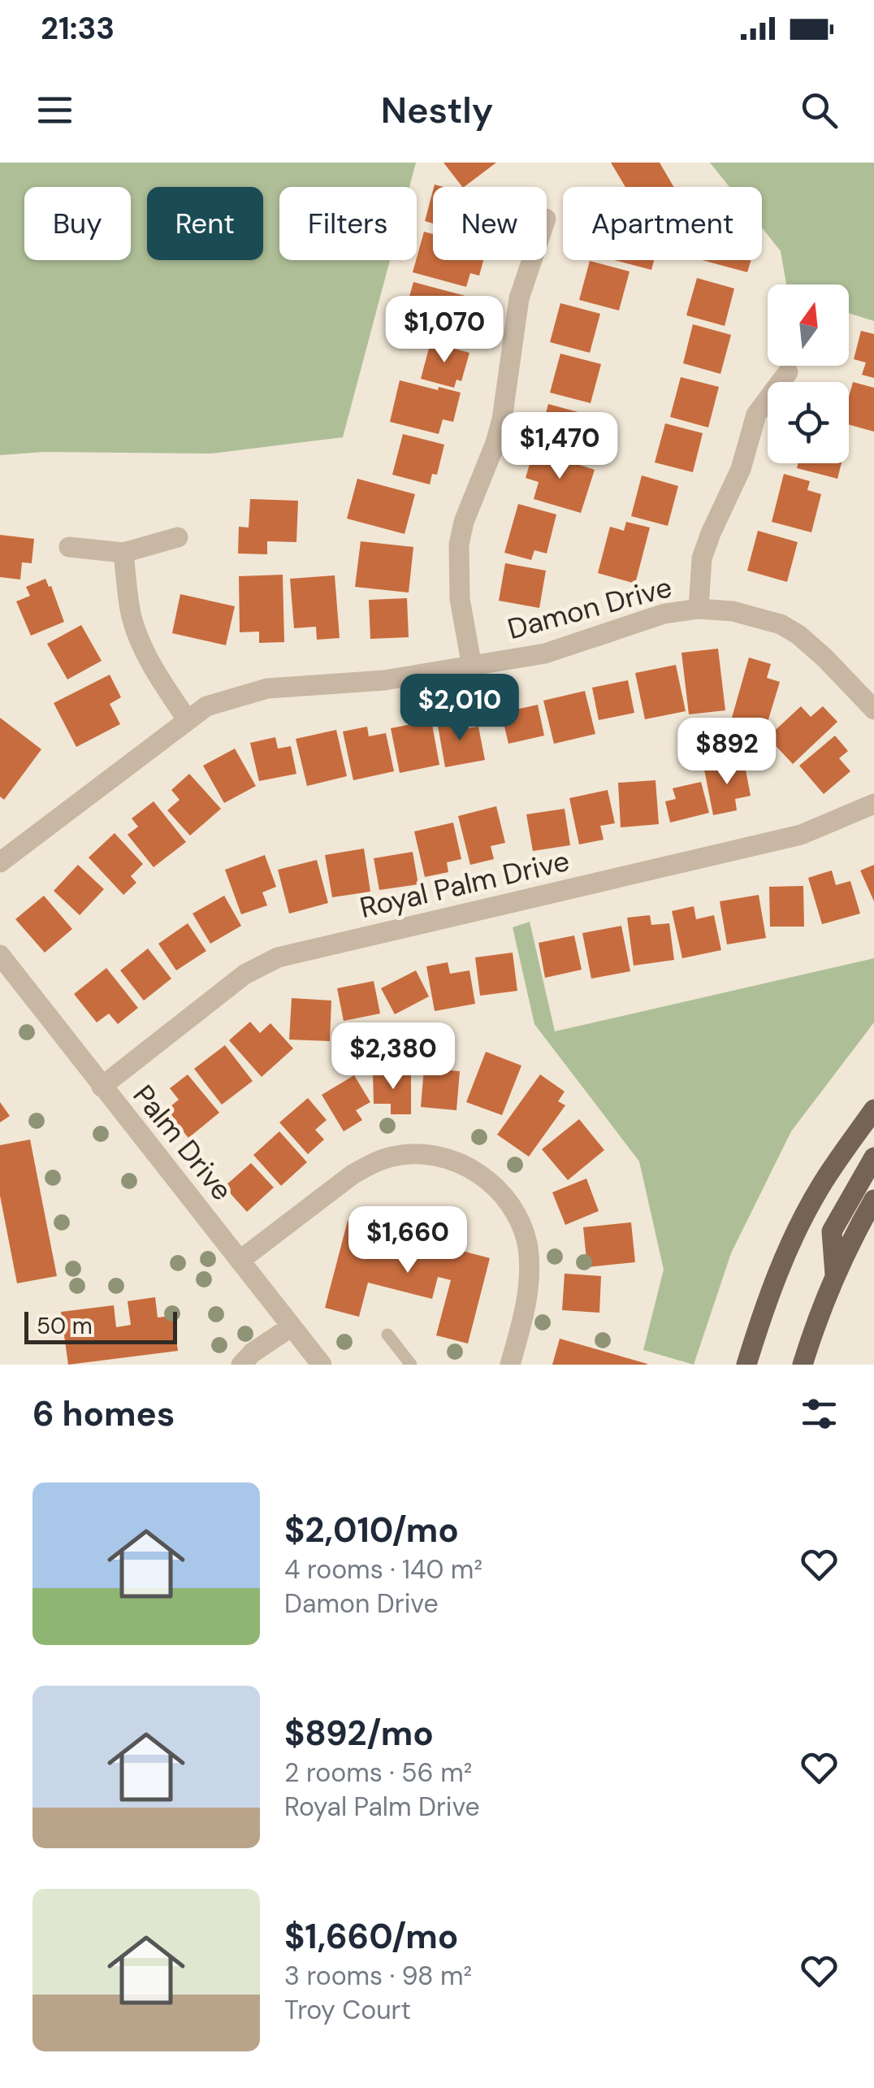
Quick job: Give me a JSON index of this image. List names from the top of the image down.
{
  "streets": {
    "street": ["Damon Drive", "Royal Palm Drive", "Palm Drive"]
  },
  "crossings": [
    ["Royal Palm Drive", "Palm Drive"]
  ],
  "scale_bar": "50 m",
  "north": "top",
  "page": {
    "status": "21:33",
    "header": "Nestly",
    "chip": [
      "Buy",
      "Rent",
      "Filters",
      "New",
      "Apartment"
    ],
    "price": [
      "$1,070",
      "$1,470",
      "$2,010",
      "$892",
      "$2,380",
      "$1,660"
    ],
    "scale": "50 m",
    "heading": "6 homes",
    "list": [
      {
        "name": "$2,010/mo",
        "note": "4 rooms · 140 m² · Damon Drive"
      },
      {
        "name": "$892/mo",
        "note": "2 rooms · 56 m² · Royal Palm Drive"
      },
      {
        "name": "$1,660/mo",
        "note": "3 rooms · 98 m² · Troy Court"
      }
    ]
  }
}
